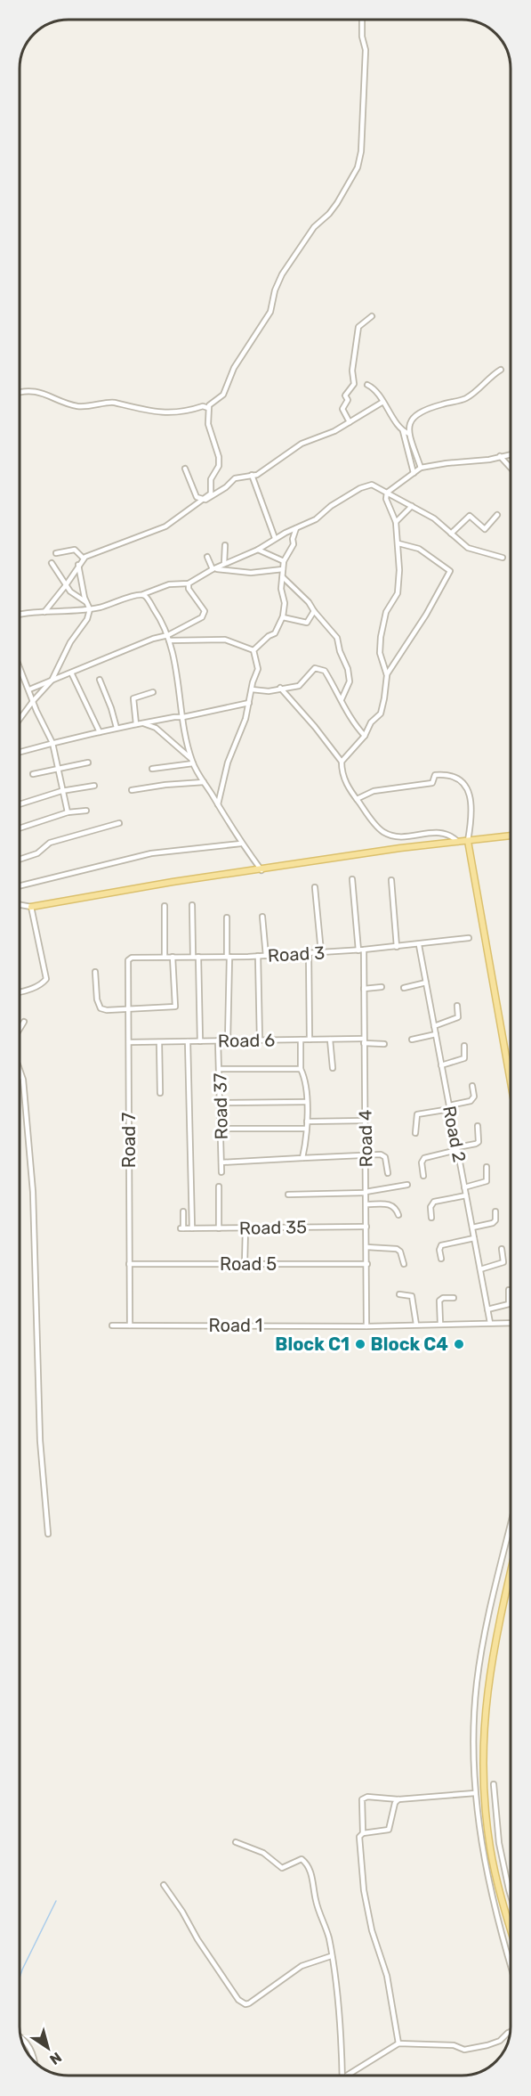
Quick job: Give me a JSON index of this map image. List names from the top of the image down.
{
  "streets": {
    "street": [
      "Road 3",
      "Road 6",
      "Road 37",
      "Road 2",
      "Road 4",
      "Road 7",
      "Road 35",
      "Road 5",
      "Road 1"
    ]
  },
  "crossings": [
    ["Road 3", "Road 2"],
    ["Road 3", "Road 4"],
    ["Road 3", "Road 7"],
    ["Road 6", "Road 37"],
    ["Road 6", "Road 4"],
    ["Road 6", "Road 7"],
    ["Road 2", "Road 1"],
    ["Road 4", "Road 35"],
    ["Road 4", "Road 5"],
    ["Road 4", "Road 1"],
    ["Road 7", "Road 5"],
    ["Road 7", "Road 1"]
  ],
  "places": ["Block C1", "Block C4"],
  "north": "bottom right"
}
